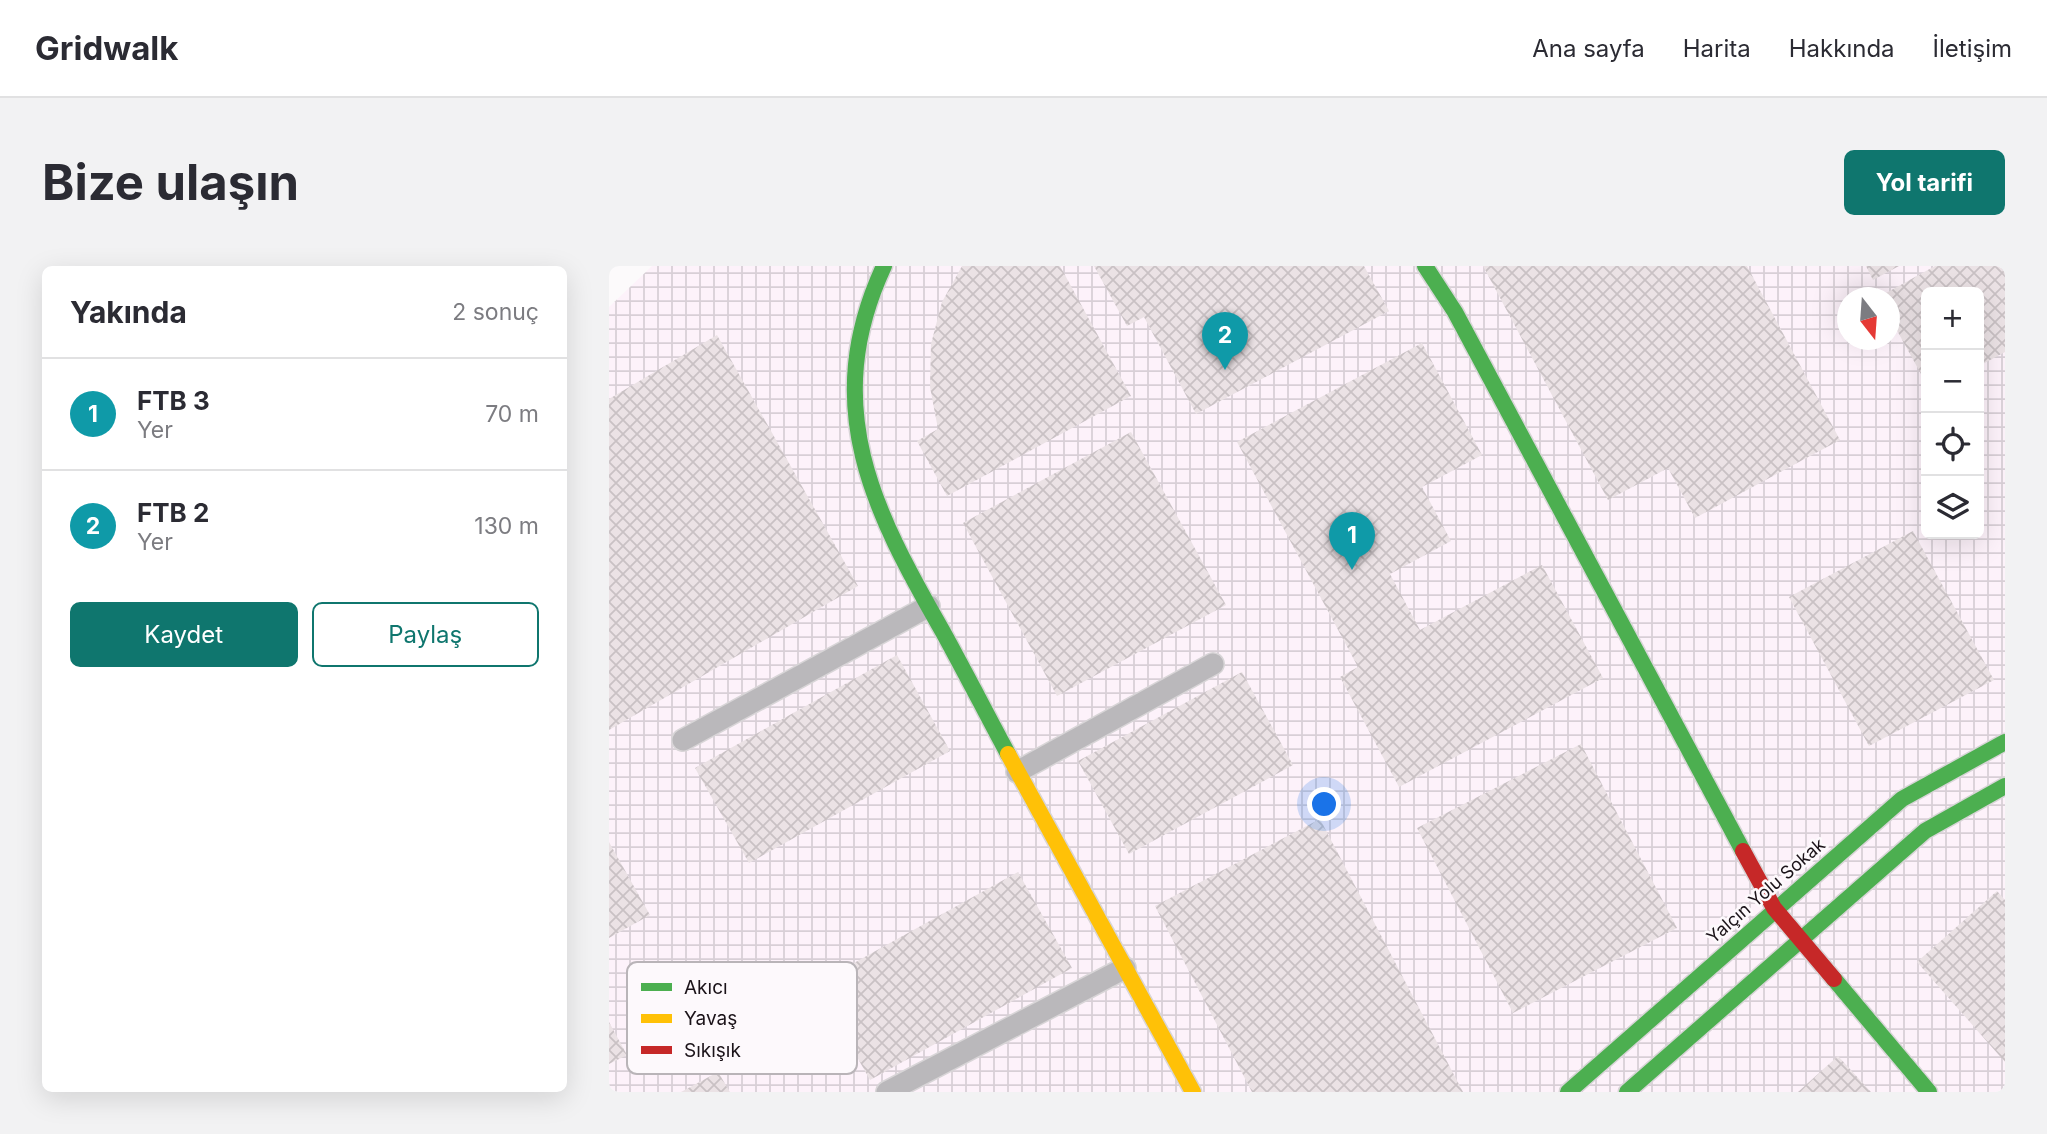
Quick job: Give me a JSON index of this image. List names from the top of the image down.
{
  "streets": {
    "street": ["Yalçın Yolu Sokak"]
  },
  "legend": ["Akıcı", "Yavaş", "Sıkışık"],
  "north": "bottom",
  "page": {
    "header": "Gridwalk",
    "nav": [
      "Ana sayfa",
      "Harita",
      "Hakkında",
      "İletişim"
    ],
    "buttons": [
      "Yol tarifi",
      ["Kaydet", "Paylaş"]
    ],
    "title": "Bize ulaşın",
    "heading": ["Yakında", "2 sonuç"],
    "map_buttons": ["+", "−"],
    "pins": ["2", "1"],
    "list": [
      {
        "mark": "1",
        "name": "FTB 3",
        "note": "Yer",
        "value": "70 m"
      },
      {
        "mark": "2",
        "name": "FTB 2",
        "note": "Yer",
        "value": "130 m"
      }
    ]
  }
}
